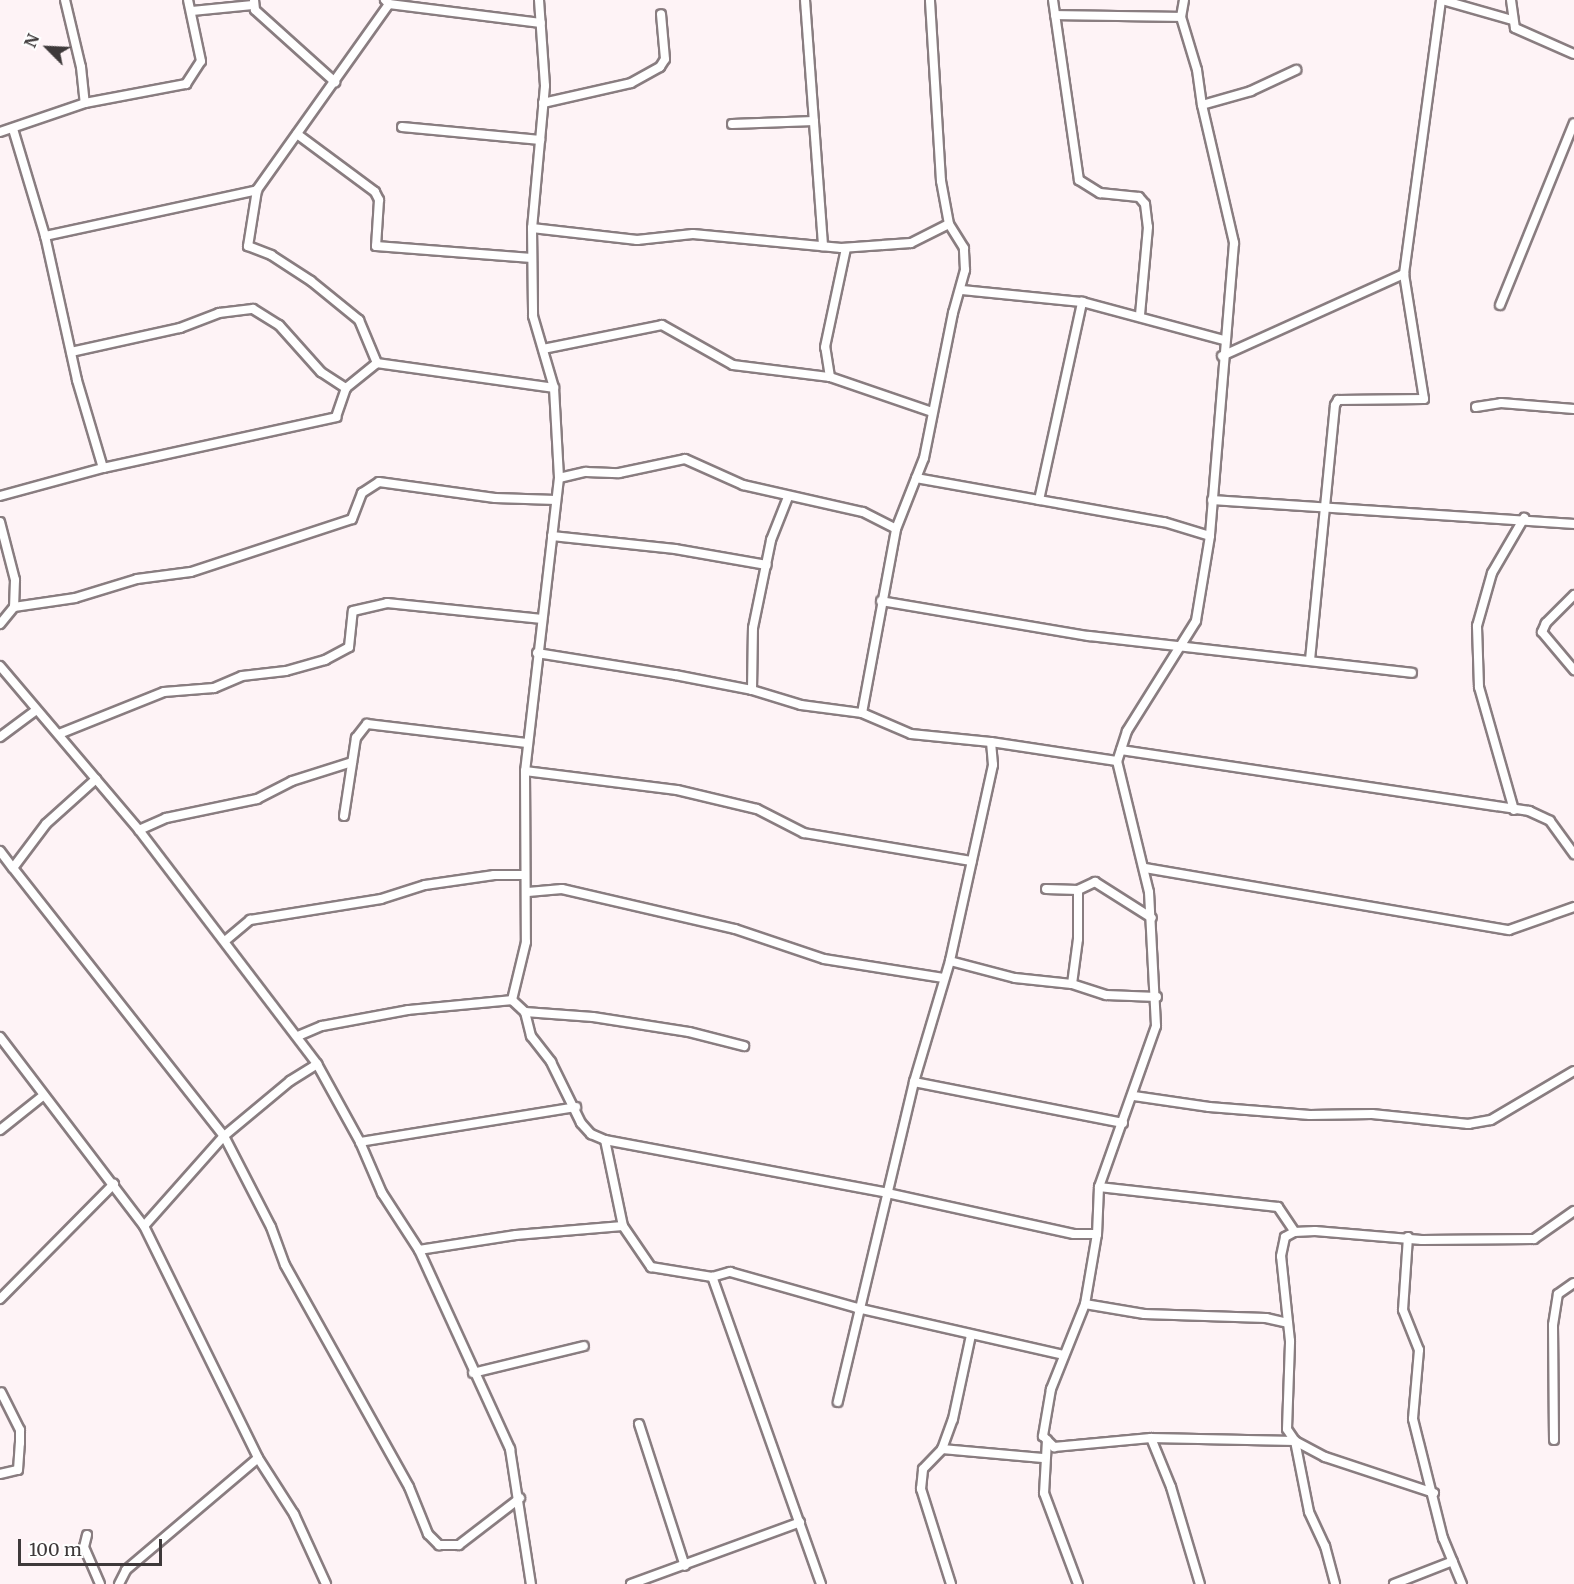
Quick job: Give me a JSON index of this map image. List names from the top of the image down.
{
  "scale_bar": "100 m",
  "north": "top left"
}
